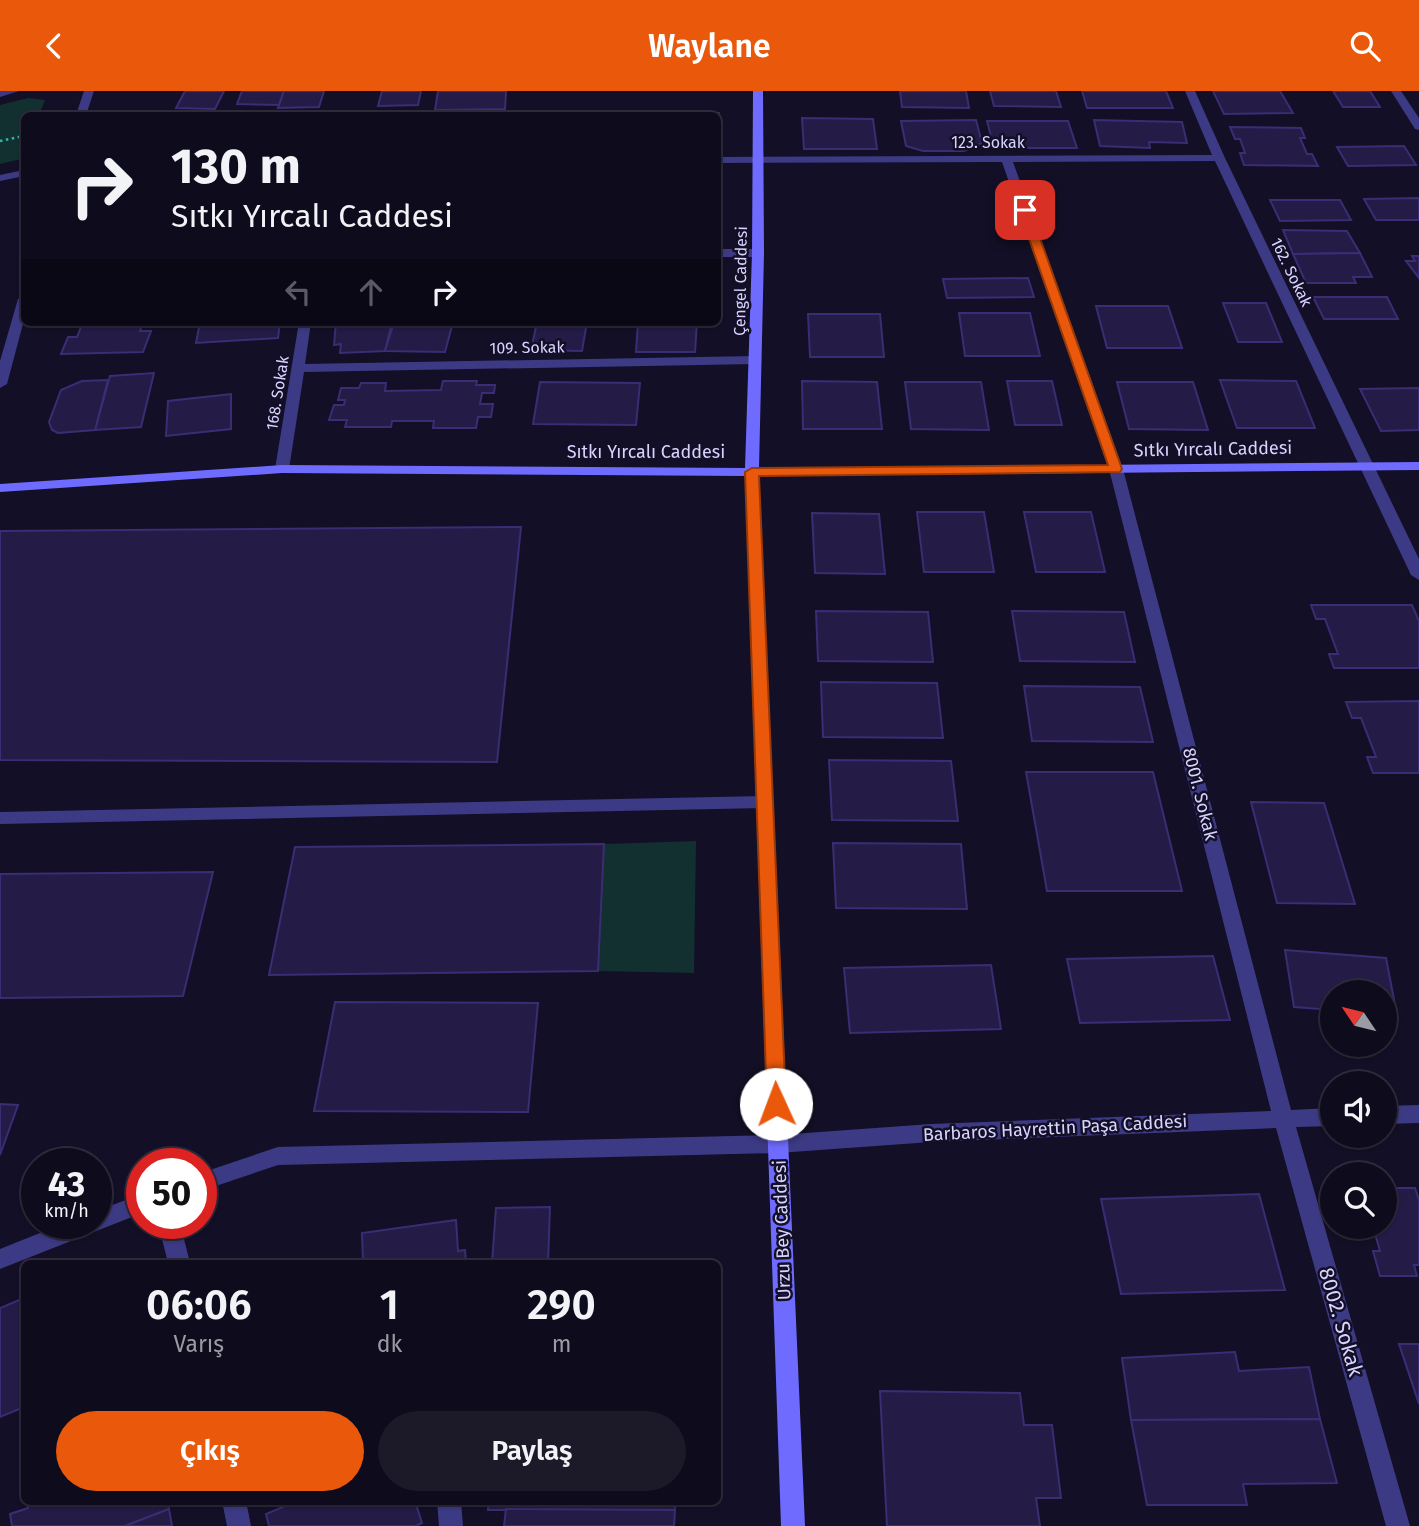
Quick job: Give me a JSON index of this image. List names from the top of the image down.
{
  "streets": {
    "main road": ["Çengel Caddesi", "Sıtkı Yırcalı Caddesi", "Urzu Bey Caddesi"],
    "street": [
      "123. Sokak",
      "162. Sokak",
      "109. Sokak",
      "168. Sokak",
      "8001. Sokak",
      "Barbaros Hayrettin Paşa Caddesi",
      "8002. Sokak"
    ]
  },
  "crossings": [
    ["123. Sokak", "162. Sokak"],
    ["123. Sokak", "Çengel Caddesi"],
    ["123. Sokak", "8001. Sokak"],
    ["162. Sokak", "Sıtkı Yırcalı Caddesi"],
    ["Çengel Caddesi", "109. Sokak"],
    ["Çengel Caddesi", "Sıtkı Yırcalı Caddesi"],
    ["Çengel Caddesi", "Urzu Bey Caddesi"],
    ["109. Sokak", "168. Sokak"],
    ["168. Sokak", "Sıtkı Yırcalı Caddesi"],
    ["Sıtkı Yırcalı Caddesi", "8001. Sokak"],
    ["Sıtkı Yırcalı Caddesi", "Urzu Bey Caddesi"],
    ["8001. Sokak", "Barbaros Hayrettin Paşa Caddesi"],
    ["8001. Sokak", "8002. Sokak"],
    ["Barbaros Hayrettin Paşa Caddesi", "Urzu Bey Caddesi"],
    ["Barbaros Hayrettin Paşa Caddesi", "8002. Sokak"]
  ],
  "north": "top left",
  "page": {
    "header": "Waylane",
    "turn": ["130 m", "Sıtkı Yırcalı Caddesi"],
    "speed": "43 km/h",
    "limit": "50",
    "eta": [
      "06:06",
      "Varış",
      "1",
      "dk",
      "290",
      "m"
    ],
    "buttons": ["Çıkış", "Paylaş"]
  }
}
